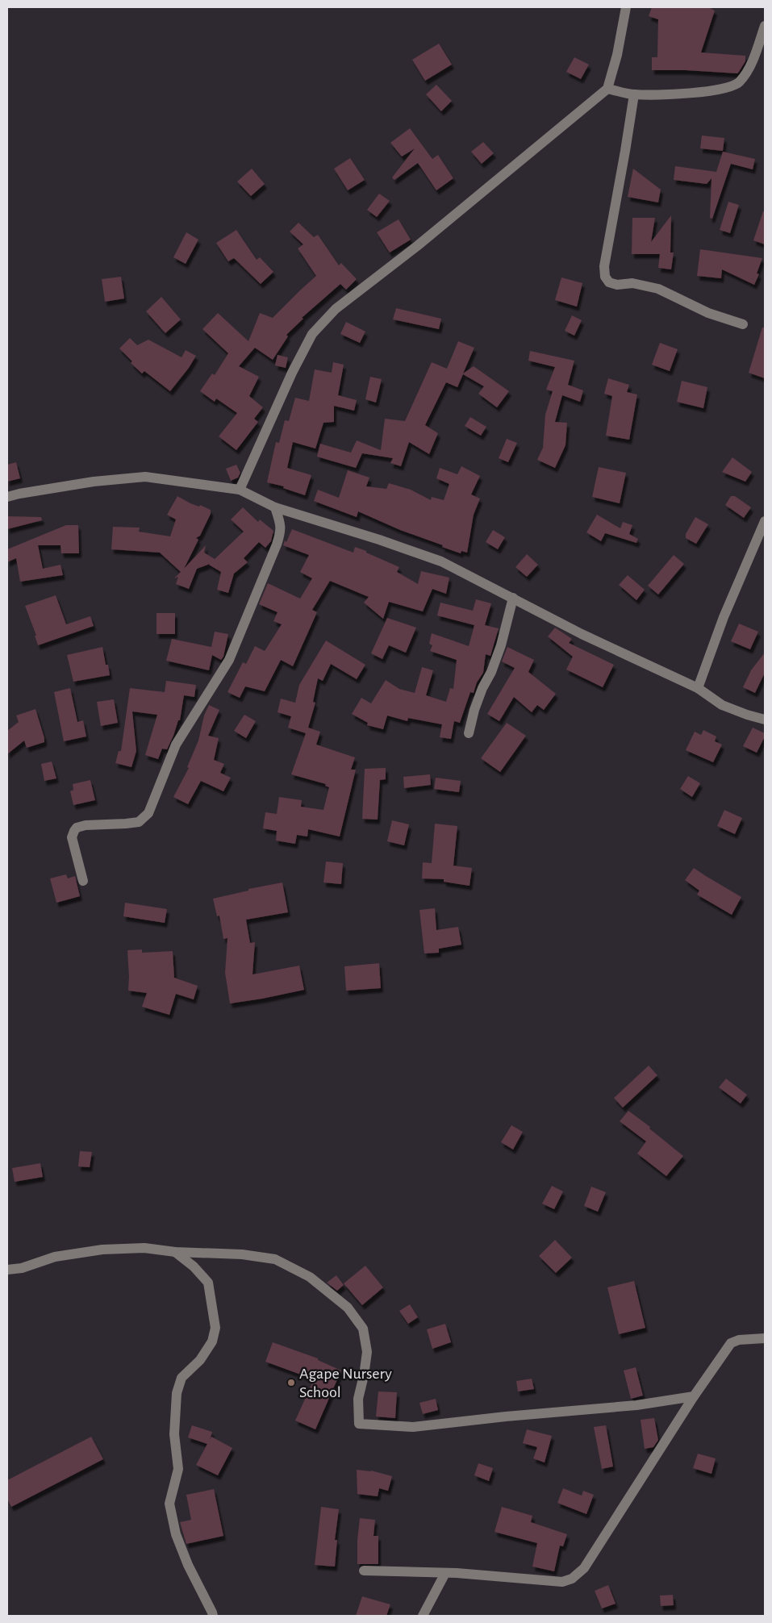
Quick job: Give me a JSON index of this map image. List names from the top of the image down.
{
  "places": ["Agape Nursery School"]
}
